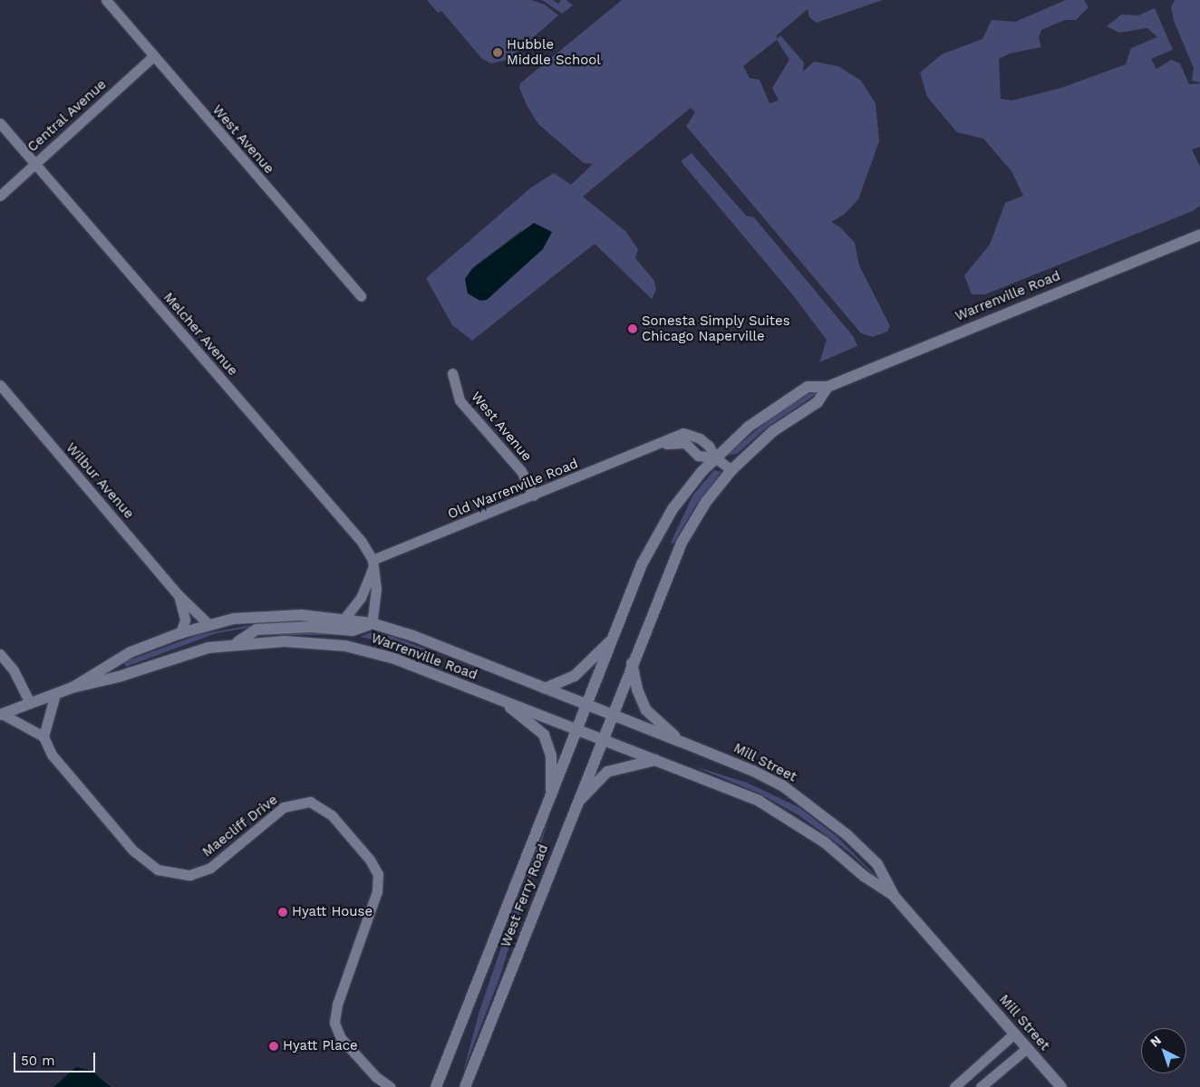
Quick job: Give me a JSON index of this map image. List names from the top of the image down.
{
  "streets": {
    "main road": ["Warrenville Road", "Mill Street", "West Ferry Road"],
    "street": [
      "Central Avenue",
      "West Avenue",
      "Melcher Avenue",
      "Wilbur Avenue",
      "Old Warrenville Road",
      "Maecliff Drive"
    ]
  },
  "crossings": [
    ["Central Avenue", "West Avenue"],
    ["Central Avenue", "Melcher Avenue"],
    ["West Avenue", "Old Warrenville Road"],
    ["Warrenville Road", "Melcher Avenue"],
    ["Warrenville Road", "Wilbur Avenue"],
    ["Warrenville Road", "Old Warrenville Road"],
    ["Warrenville Road", "Mill Street"],
    ["Warrenville Road", "West Ferry Road"],
    ["Melcher Avenue", "Old Warrenville Road"],
    ["Mill Street", "West Ferry Road"]
  ],
  "places": [
    "Hubble Middle School",
    "Sonesta Simply Suites Chicago Naperville",
    "Hyatt House",
    "Hyatt Place"
  ],
  "scale_bar": "50 m",
  "north": "top left"
}
